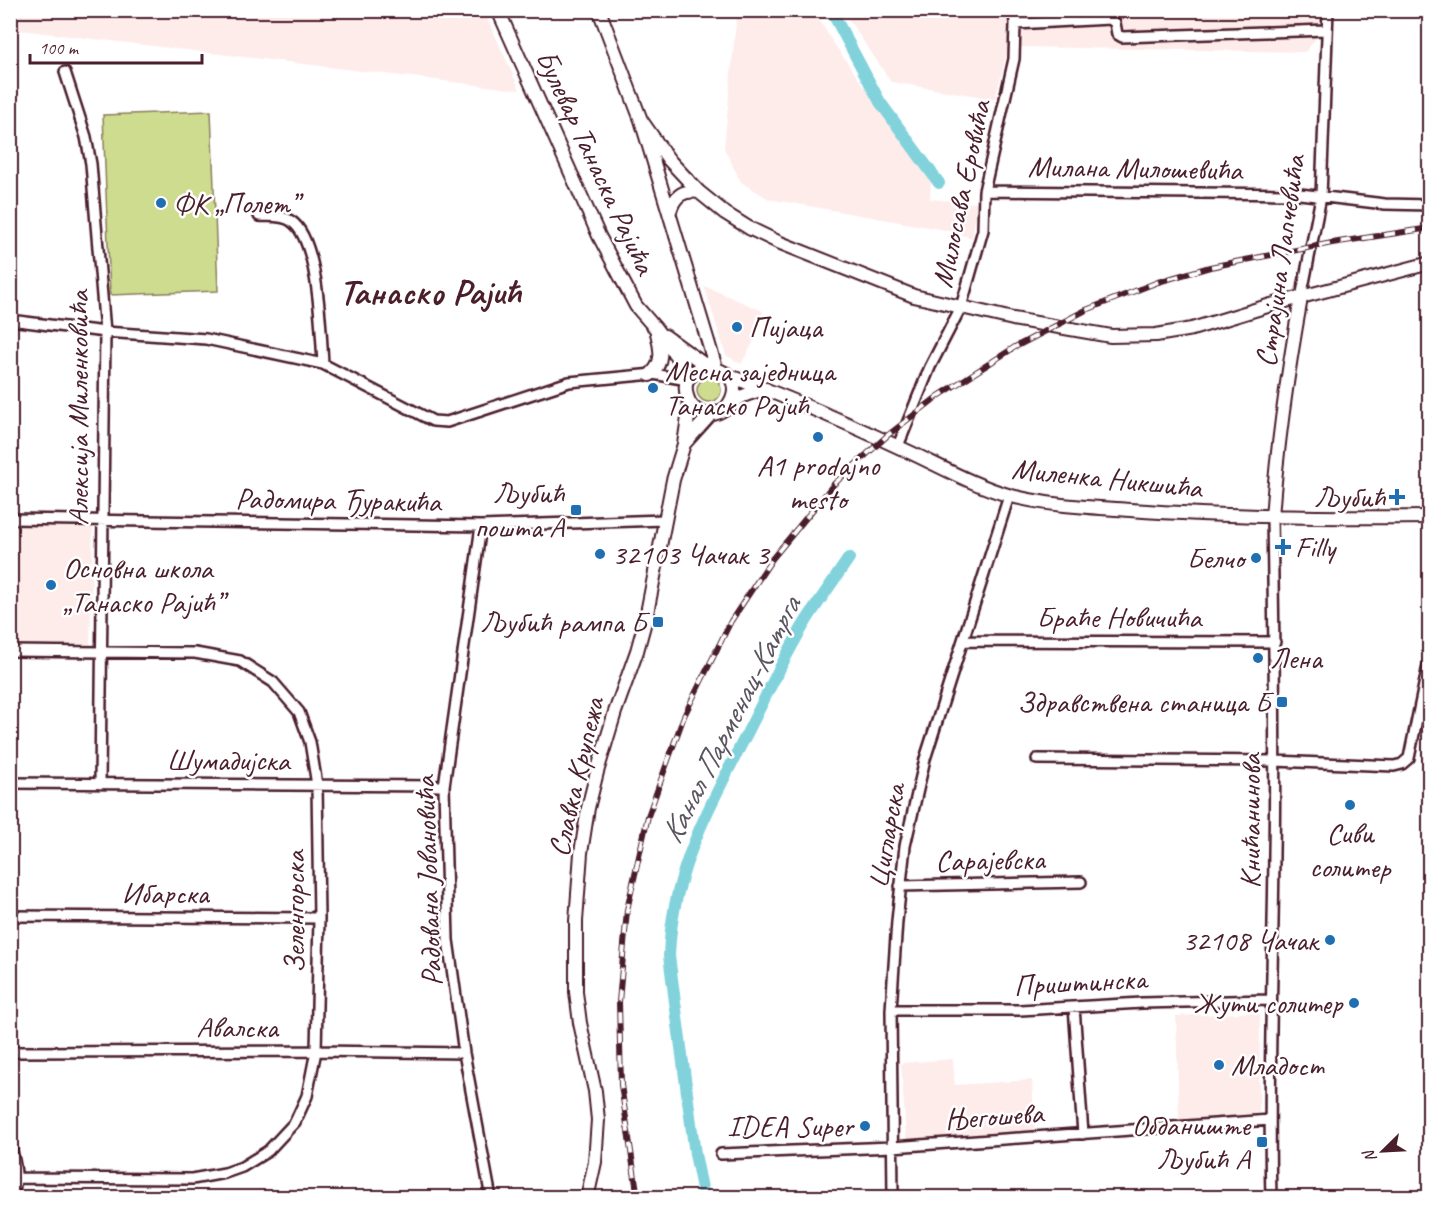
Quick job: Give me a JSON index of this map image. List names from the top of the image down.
{
  "streets": {
    "main road": [
      "Булевар Танаска Рајића",
      "Страјина Лапчевића",
      "Миленка Никшића",
      "Славка Крупежа"
    ],
    "street": [
      "Милана Милошевића",
      "Милосава Еровића",
      "Алексија Миленковића",
      "Радомира Ђуракића",
      "Браће Новичића",
      "Шумадијска",
      "Книћанинова",
      "Цигларска",
      "Сарајевска",
      "Радована Јовановића",
      "Ибарска",
      "Зеленгорска",
      "Приштинска",
      "Авалска",
      "Његошева"
    ]
  },
  "crossings": [
    ["Милана Милошевића", "Милосава Еровића"],
    ["Милана Милошевића", "Страјина Лапчевића"],
    ["Милосава Еровића", "Миленка Никшића"],
    ["Страјина Лапчевића", "Миленка Никшића"],
    ["Страјина Лапчевића", "Книћанинова"],
    ["Алексија Миленковића", "Радомира Ђуракића"],
    ["Алексија Миленковића", "Шумадијска"],
    ["Алексија Миленковића", "Зеленгорска"],
    ["Миленка Никшића", "Славка Крупежа"],
    ["Миленка Никшића", "Книћанинова"],
    ["Миленка Никшића", "Цигларска"],
    ["Радомира Ђуракића", "Славка Крупежа"],
    ["Радомира Ђуракића", "Радована Јовановића"],
    ["Браће Новичића", "Книћанинова"],
    ["Браће Новичића", "Цигларска"],
    ["Шумадијска", "Радована Јовановића"],
    ["Шумадијска", "Зеленгорска"],
    ["Книћанинова", "Приштинска"],
    ["Книћанинова", "Његошева"],
    ["Цигларска", "Сарајевска"],
    ["Цигларска", "Приштинска"],
    ["Цигларска", "Његошева"],
    ["Радована Јовановића", "Авалска"],
    ["Ибарска", "Зеленгорска"],
    ["Зеленгорска", "Авалска"]
  ],
  "districts": ["Танаско Рајић"],
  "water": ["Канал Парменац-Катрга"],
  "places": {
    "other": [
      "ФК „Полет”",
      "Пијаца",
      "Месна заједница Танаско Рајић",
      "A1 prodajno mesto",
      "32103 Чачак 3",
      "Белчо",
      "Основна школа „Танаско Рајић”",
      "Лена",
      "Сиви солитер",
      "32108 Чачак",
      "Жути солитер",
      "Младост",
      "IDEA Super"
    ],
    "health": ["Љубић", "Filly"],
    "transit": [
      "Љубић пошта А",
      "Љубић рампа Б",
      "Здравствена станица Б",
      "Обданиште Љубић А"
    ]
  },
  "scale_bar": "100 m",
  "north": "bottom left"
}
